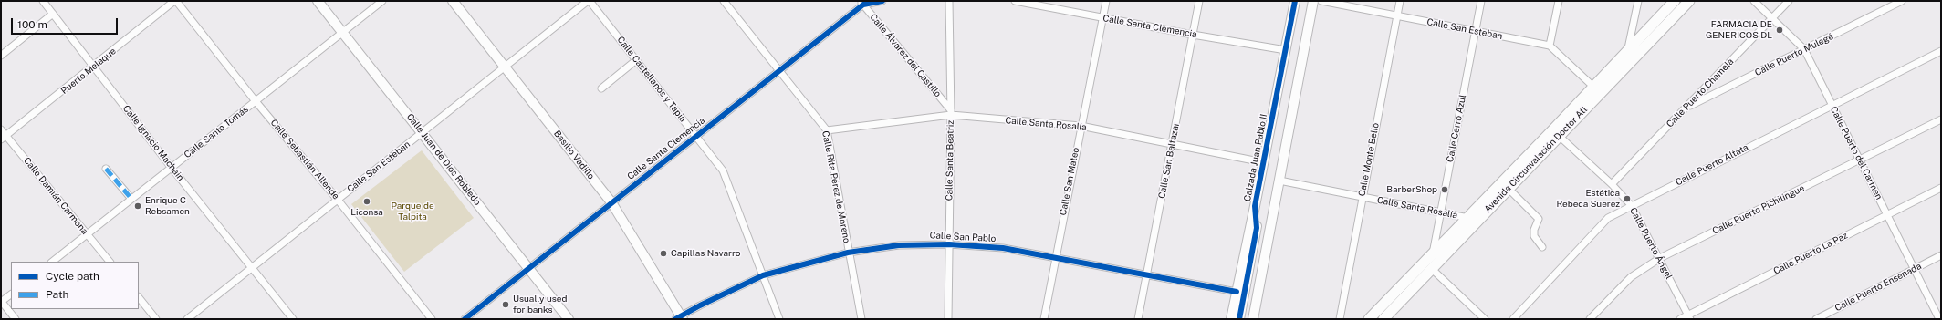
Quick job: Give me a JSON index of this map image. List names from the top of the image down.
{
  "streets": {
    "main road": ["Avenida Circunvalación Doctor Atl"],
    "street": [
      "Calle Santa Clemencia",
      "Calle San Esteban",
      "Calle Puerto Mulegé",
      "Calle Álvarez del Castillo",
      "Puerto Melaque",
      "Calle Castellanos y Tapia",
      "Calle Puerto Chamela",
      "Calle Santa Rosalía",
      "Calle Cerro Azul",
      "Calle Santo Tomás",
      "Calle Ignacio Macháin",
      "Calle Puerto del Carmen",
      "Basilio Vadillo",
      "Calzada Juan Pablo II",
      "Calle Sebastián Allende",
      "Calle Juan de Dios Robledo",
      "Calle Monte Bello",
      "Calle Santa Beatriz",
      "Calle San Baltazar",
      "Calle Puerto Altata",
      "Calle San Mateo",
      "Calle Rita Pérez de Moreno",
      "Calle Damián Carmona",
      "Calle Puerto Pichilingue",
      "Calle San Pablo",
      "Calle Puerto Ángel",
      "Calle Puerto La Paz",
      "Calle Puerto Ensenada"
    ]
  },
  "crossings": [
    ["Calle Santa Clemencia", "Calle Álvarez del Castillo"],
    ["Calle Santa Clemencia", "Calle Castellanos y Tapia"],
    ["Calle Santa Clemencia", "Basilio Vadillo"],
    ["Calle Santa Clemencia", "Calzada Juan Pablo II"],
    ["Calle Santa Clemencia", "Calle Juan de Dios Robledo"],
    ["Calle Santa Clemencia", "Calle San Baltazar"],
    ["Calle Santa Clemencia", "Calle San Mateo"],
    ["Calle Santa Clemencia", "Calle Rita Pérez de Moreno"],
    ["Calle San Esteban", "Calle Castellanos y Tapia"],
    ["Calle San Esteban", "Calle Cerro Azul"],
    ["Calle San Esteban", "Calle Ignacio Macháin"],
    ["Calle San Esteban", "Basilio Vadillo"],
    ["Calle San Esteban", "Calle Sebastián Allende"],
    ["Calle San Esteban", "Calle Juan de Dios Robledo"],
    ["Calle San Esteban", "Calle Monte Bello"],
    ["Calle Puerto Mulegé", "Calle Puerto Chamela"],
    ["Calle Puerto Mulegé", "Calle Puerto del Carmen"],
    ["Calle Álvarez del Castillo", "Calle Santa Rosalía"],
    ["Calle Álvarez del Castillo", "Calle Santa Beatriz"],
    ["Puerto Melaque", "Calle Ignacio Macháin"],
    ["Puerto Melaque", "Calle Sebastián Allende"],
    ["Puerto Melaque", "Calle Damián Carmona"],
    ["Calle Castellanos y Tapia", "Calle San Pablo"],
    ["Calle Puerto Chamela", "Calle Puerto del Carmen"],
    ["Calle Puerto Chamela", "Calle Puerto Ángel"],
    ["Calle Santa Rosalía", "Calle Cerro Azul"],
    ["Calle Santa Rosalía", "Calzada Juan Pablo II"],
    ["Calle Santa Rosalía", "Calle Monte Bello"],
    ["Calle Santa Rosalía", "Avenida Circunvalación Doctor Atl"],
    ["Calle Santa Rosalía", "Calle Santa Beatriz"],
    ["Calle Santa Rosalía", "Calle San Baltazar"],
    ["Calle Santa Rosalía", "Calle San Mateo"],
    ["Calle Santa Rosalía", "Calle Rita Pérez de Moreno"],
    ["Calle Cerro Azul", "Avenida Circunvalación Doctor Atl"],
    ["Calle Santo Tomás", "Calle Ignacio Macháin"],
    ["Calle Santo Tomás", "Calle Sebastián Allende"],
    ["Calle Santo Tomás", "Calle Juan de Dios Robledo"],
    ["Calle Santo Tomás", "Calle Damián Carmona"],
    ["Calle Puerto del Carmen", "Calle Puerto Altata"],
    ["Calle Puerto del Carmen", "Calle Puerto Pichilingue"],
    ["Calle Puerto del Carmen", "Calle Puerto La Paz"],
    ["Calle Puerto del Carmen", "Calle Puerto Ensenada"],
    ["Basilio Vadillo", "Calle San Pablo"],
    ["Calzada Juan Pablo II", "Calle San Pablo"],
    ["Avenida Circunvalación Doctor Atl", "Calle Puerto Ángel"],
    ["Calle Santa Beatriz", "Calle San Pablo"],
    ["Calle San Baltazar", "Calle San Pablo"],
    ["Calle Puerto Altata", "Calle Puerto Ángel"],
    ["Calle San Mateo", "Calle San Pablo"],
    ["Calle Rita Pérez de Moreno", "Calle San Pablo"],
    ["Calle Puerto Pichilingue", "Calle Puerto Ángel"],
    ["Calle Puerto Ángel", "Calle Puerto La Paz"]
  ],
  "parks": ["Parque de Talpita"],
  "places": [
    "FARMACIA DE GENERICOS DL",
    "BarberShop",
    "Estética Rebeca Suerez",
    "Liconsa",
    "Enrique C Rebsamen",
    "Capillas Navarro",
    "Usually used for banks"
  ],
  "legend": ["Cycle path", "Path"],
  "scale_bar": "100 m"
}
